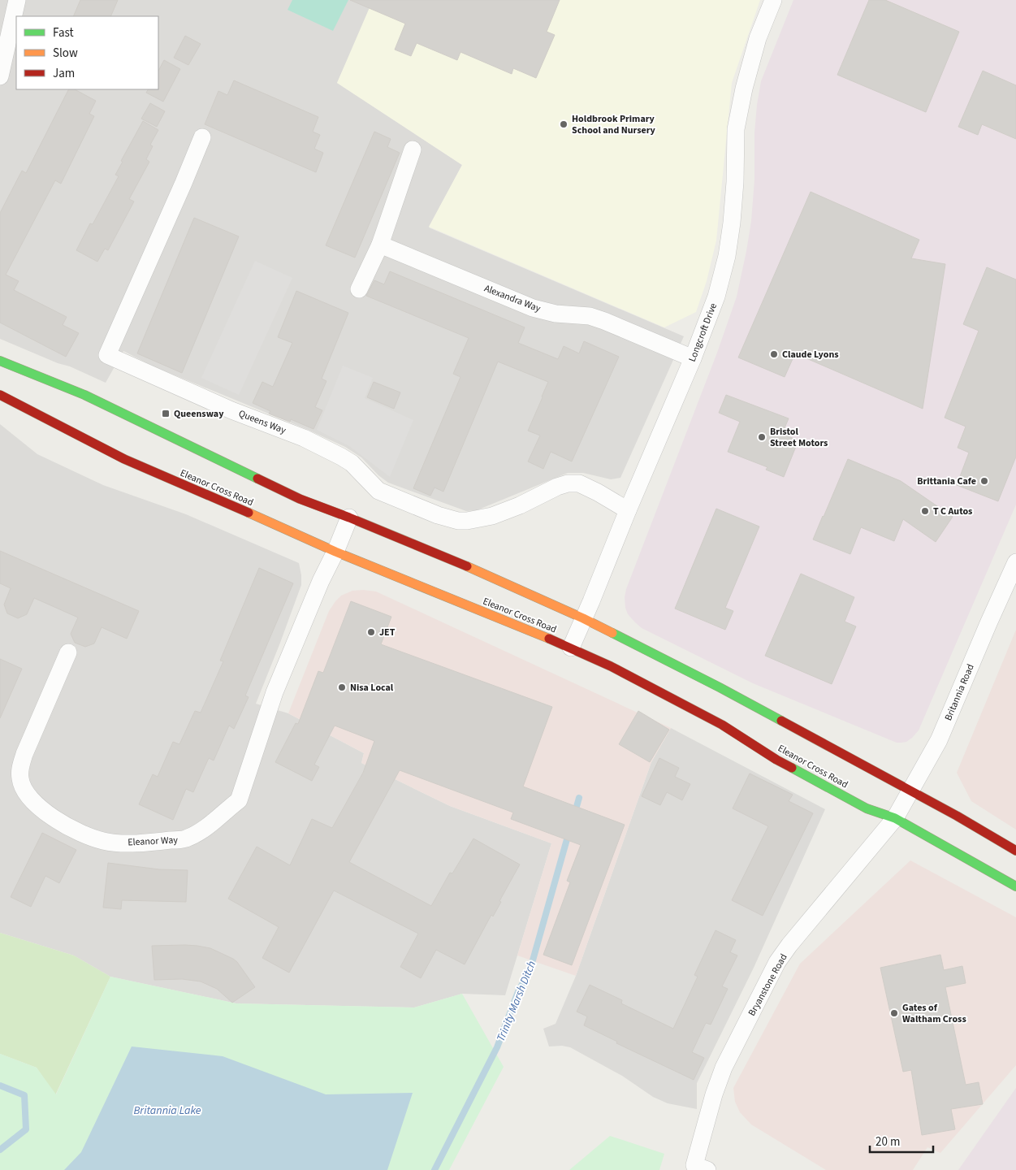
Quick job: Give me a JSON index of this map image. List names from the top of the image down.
{
  "streets": {
    "main road": ["Eleanor Cross Road"],
    "street": [
      "Alexandra Way",
      "Longcroft Drive",
      "Queens Way",
      "Britannia Road",
      "Eleanor Way",
      "Bryanstone Road"
    ]
  },
  "crossings": [
    ["Alexandra Way", "Longcroft Drive"],
    ["Longcroft Drive", "Queens Way"],
    ["Longcroft Drive", "Eleanor Cross Road"],
    ["Eleanor Cross Road", "Britannia Road"],
    ["Eleanor Cross Road", "Eleanor Way"],
    ["Eleanor Cross Road", "Bryanstone Road"],
    ["Britannia Road", "Bryanstone Road"]
  ],
  "water": ["Trinity Marsh Ditch", "Britannia Lake"],
  "places": {
    "other": [
      "Holdbrook Primary School and Nursery",
      "Claude Lyons",
      "Bristol Street Motors",
      "Brittania Cafe",
      "T C Autos",
      "JET",
      "Nisa Local",
      "Gates of Waltham Cross"
    ],
    "transit": ["Queensway"]
  },
  "legend": ["Fast", "Slow", "Jam"],
  "scale_bar": "20 m"
}
